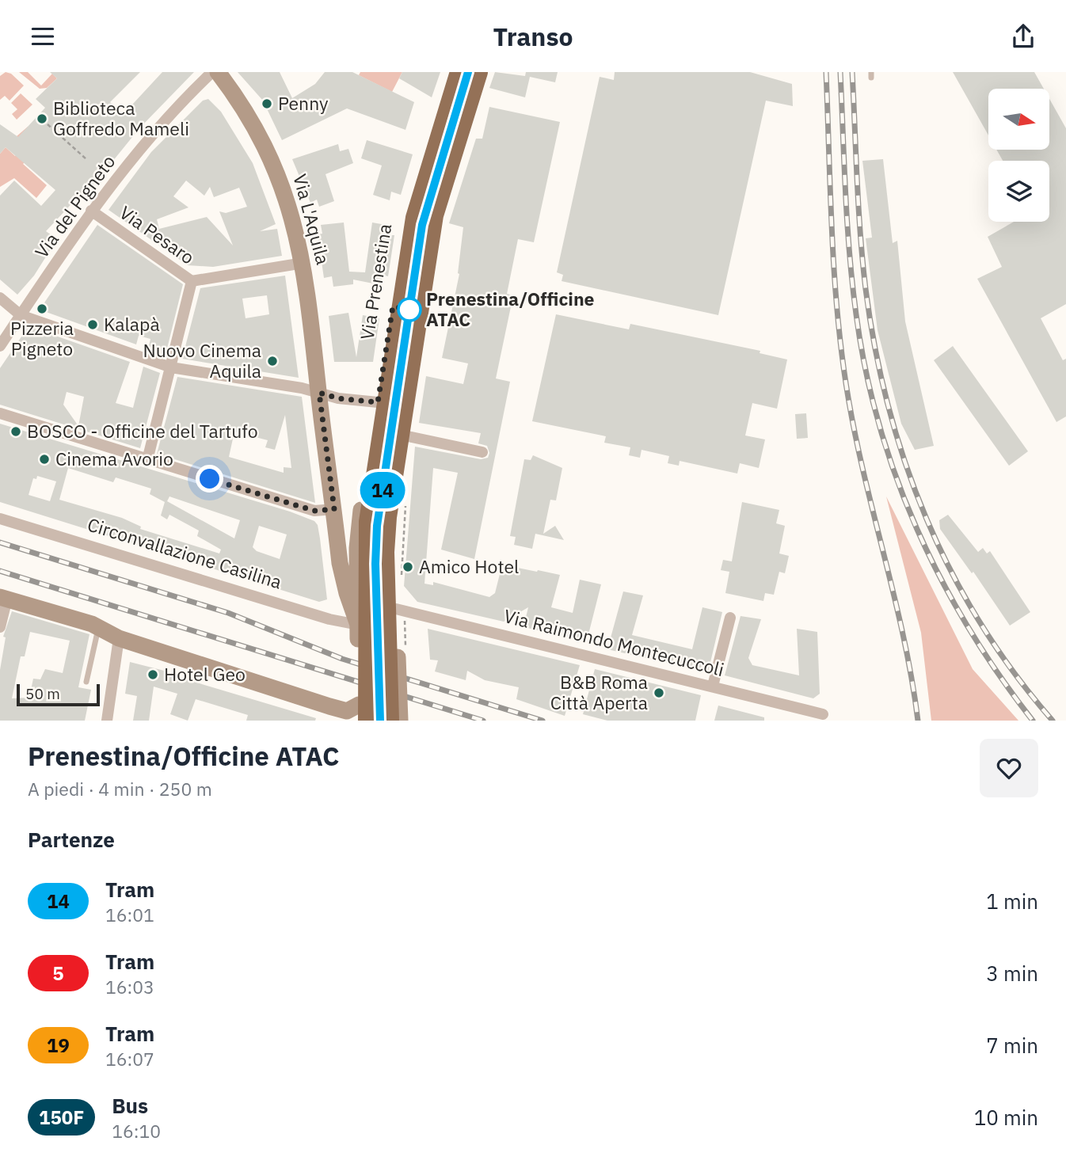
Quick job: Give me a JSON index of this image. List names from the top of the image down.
{
  "streets": {
    "main road": ["Via L'Aquila", "Via Prenestina"],
    "street": [
      "Via del Pigneto",
      "Via Pesaro",
      "Circonvallazione Casilina",
      "Via Raimondo Montecuccoli"
    ]
  },
  "crossings": [
    ["Via del Pigneto", "Via Pesaro"],
    ["Via L'Aquila", "Via Pesaro"],
    ["Via L'Aquila", "Via Prenestina"],
    ["Via L'Aquila", "Circonvallazione Casilina"],
    ["Via Prenestina", "Circonvallazione Casilina"]
  ],
  "places": [
    "Penny",
    "Biblioteca Goffredo Mameli",
    "Pizzeria Pigneto",
    "Prenestina/Officine ATAC",
    "Kalapà",
    "Nuovo Cinema Aquila",
    "BOSCO - Officine del Tartufo",
    "Cinema Avorio",
    "Amico Hotel",
    "Hotel Geo",
    "B&B Roma Città Aperta"
  ],
  "lines": ["tram line 14"],
  "scale_bar": "50 m",
  "north": "right",
  "page": {
    "header": "Transo",
    "on_map": "14",
    "scale": "50 m",
    "heading": [
      ["Prenestina/Officine ATAC", "A piedi · 4 min · 250 m"],
      "Partenze"
    ],
    "list": [
      {
        "mark": "14",
        "name": "Tram",
        "note": "16:01",
        "value": "1 min"
      },
      {
        "mark": "5",
        "name": "Tram",
        "note": "16:03",
        "value": "3 min"
      },
      {
        "mark": "19",
        "name": "Tram",
        "note": "16:07",
        "value": "7 min"
      },
      {
        "mark": "150F",
        "name": "Bus",
        "note": "16:10",
        "value": "10 min"
      }
    ]
  }
}
